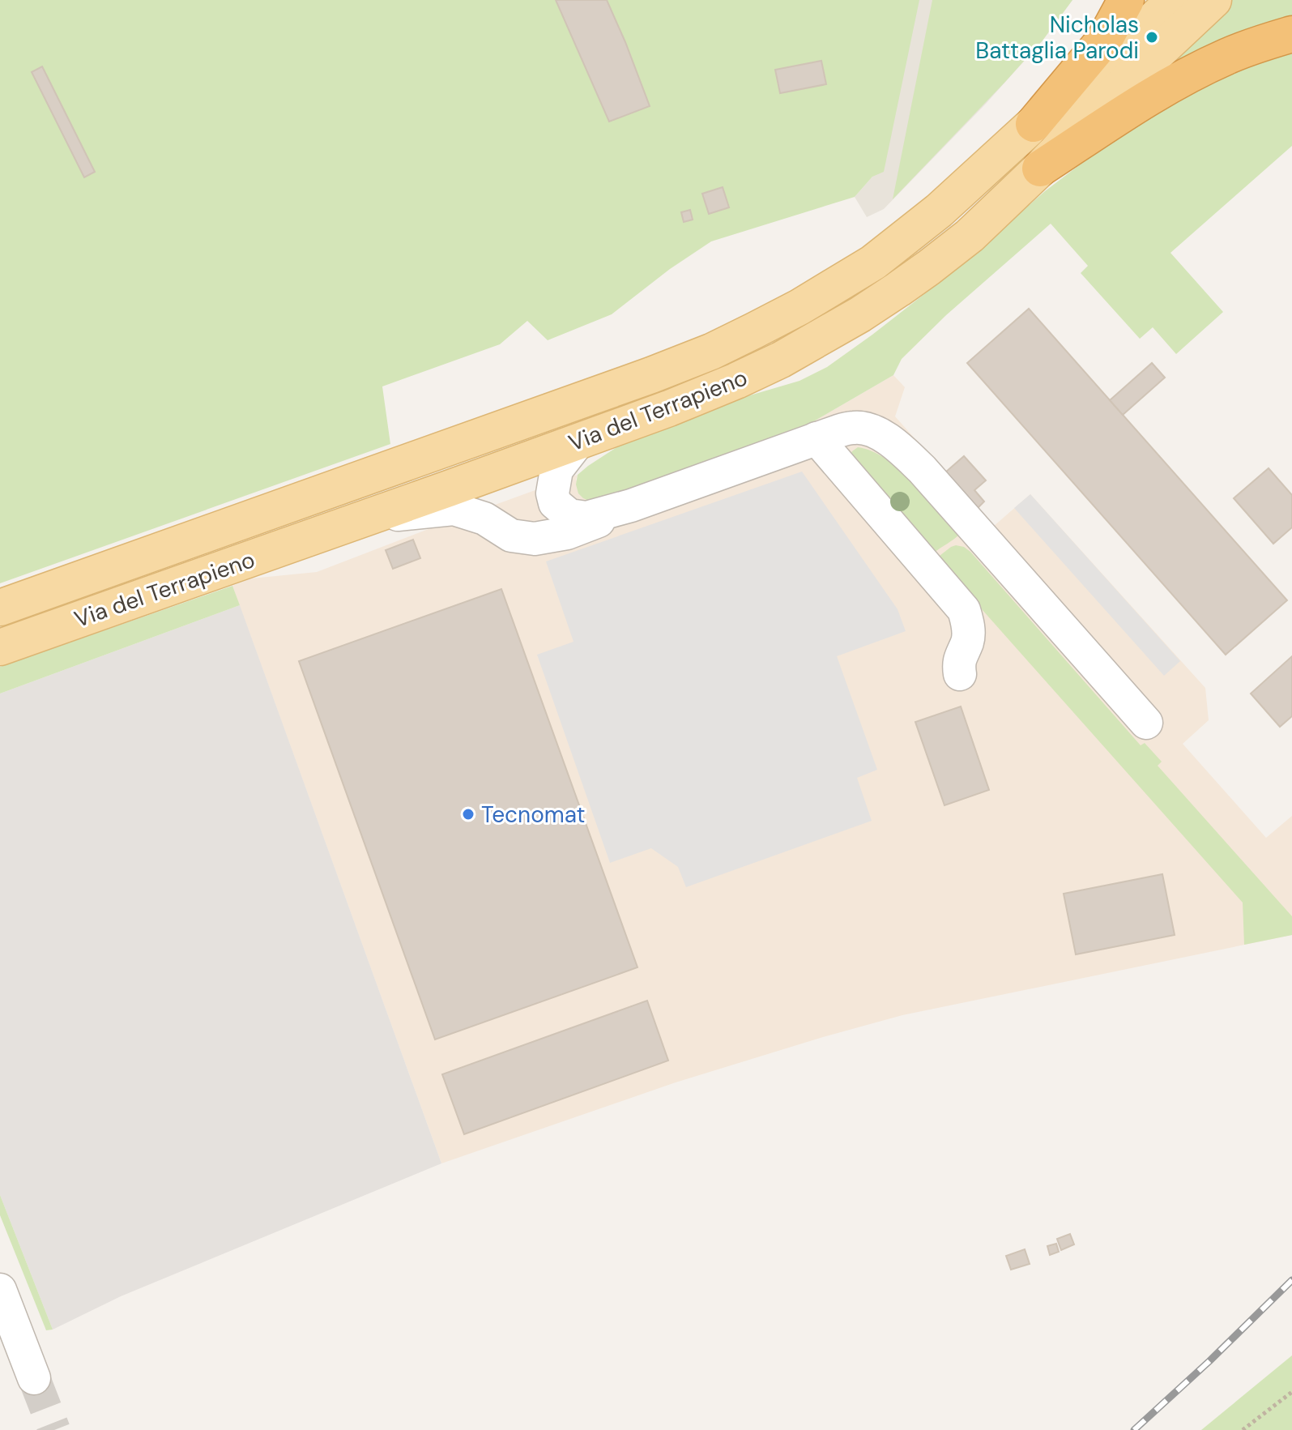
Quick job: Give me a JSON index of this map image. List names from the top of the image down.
{
  "streets": {
    "main road": ["Via del Terrapieno"]
  },
  "places": ["Nicholas Battaglia Parodi", "Tecnomat"]
}
